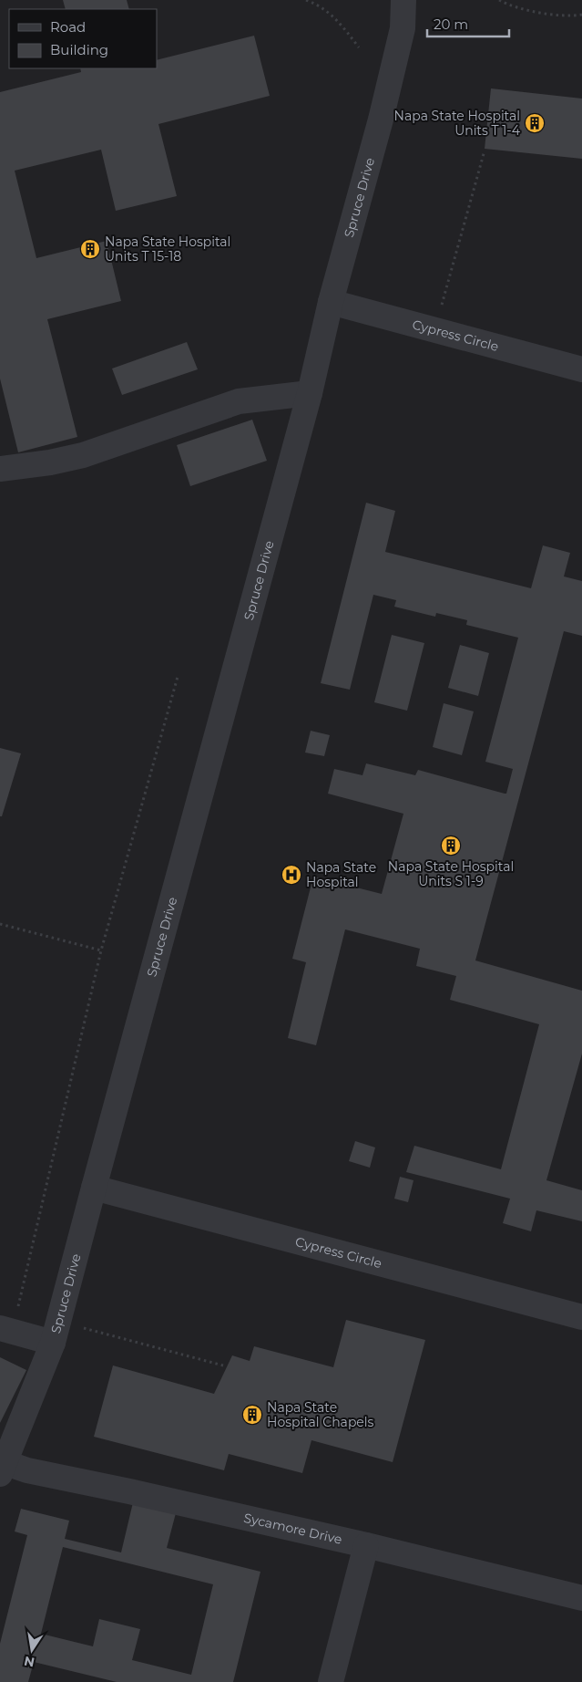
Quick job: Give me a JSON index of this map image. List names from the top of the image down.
{
  "streets": {
    "street": ["Spruce Drive", "Cypress Circle", "Sycamore Drive"]
  },
  "crossings": [
    ["Spruce Drive", "Cypress Circle"],
    ["Spruce Drive", "Sycamore Drive"]
  ],
  "places": {
    "building": [
      "Napa State Hospital Units T 1-4",
      "Napa State Hospital Units T 15-18",
      "Napa State Hospital Units S 1-9",
      "Napa State Hospital Chapels"
    ],
    "hospital": ["Napa State Hospital"]
  },
  "legend": ["Road", "Building"],
  "scale_bar": "20 m",
  "north": "bottom"
}
